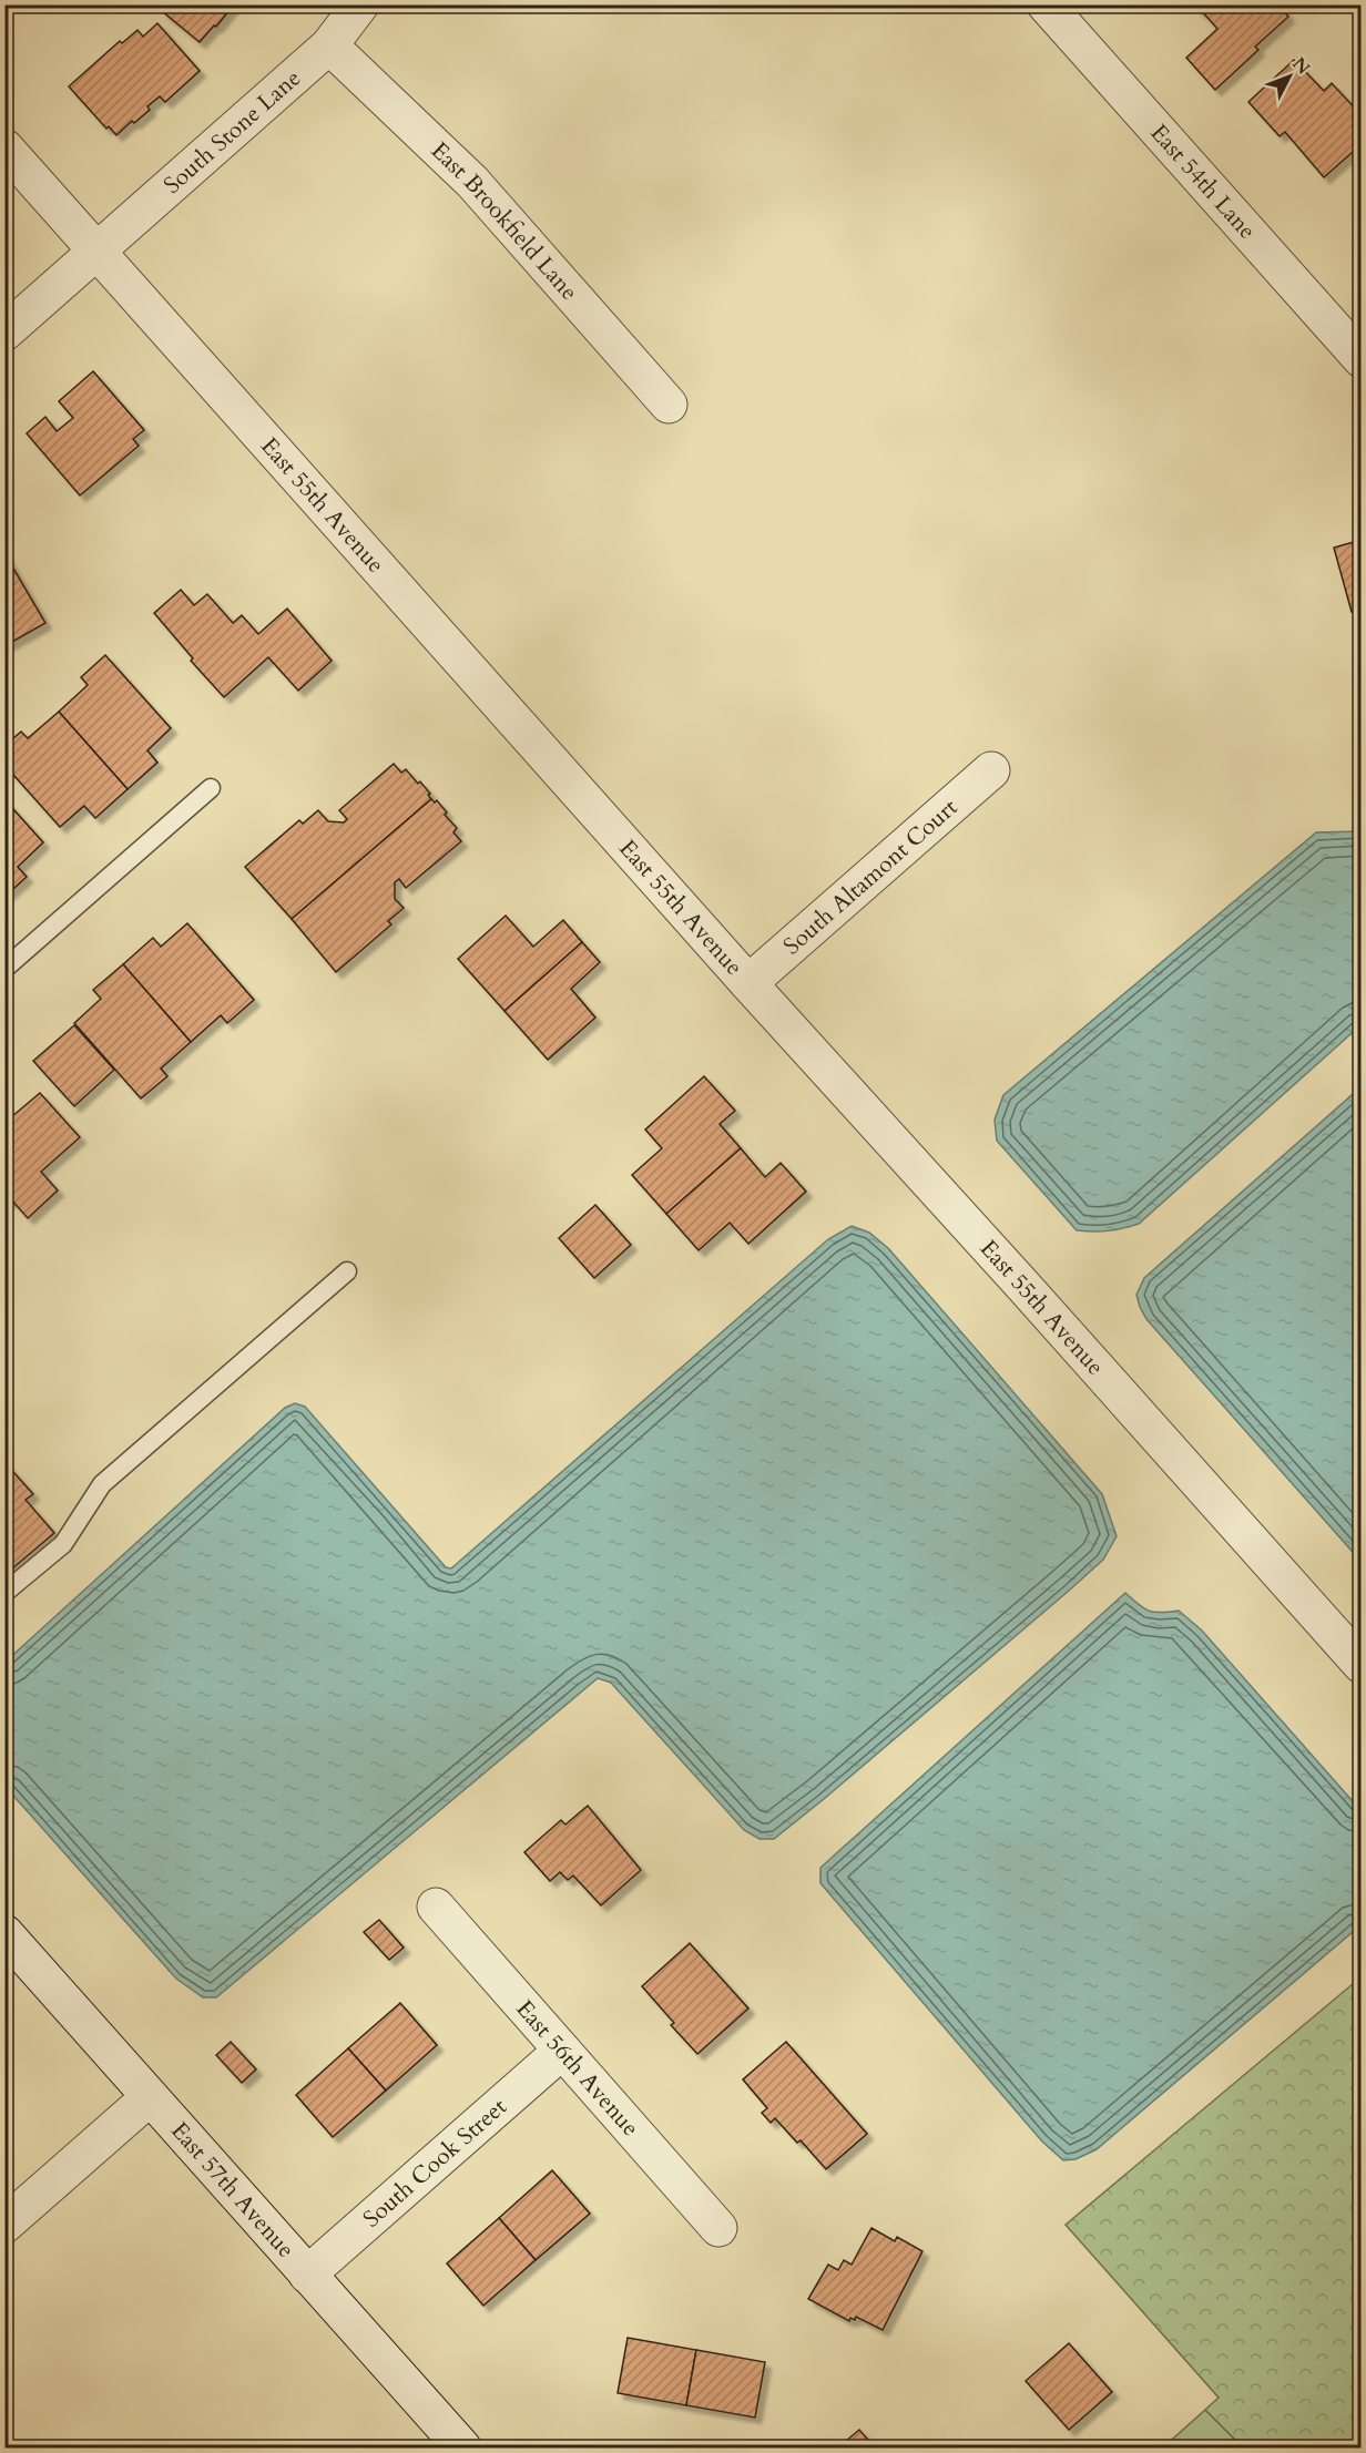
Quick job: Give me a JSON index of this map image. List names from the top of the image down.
{
  "streets": {
    "street": [
      "South Stone Lane",
      "East 54th Lane",
      "East Brookfield Lane",
      "East 55th Avenue",
      "South Altamont Court",
      "East 56th Avenue",
      "South Cook Street",
      "East 57th Avenue"
    ]
  },
  "crossings": [
    ["South Stone Lane", "East Brookfield Lane"],
    ["South Stone Lane", "East 55th Avenue"],
    ["East 55th Avenue", "South Altamont Court"],
    ["East 56th Avenue", "South Cook Street"],
    ["South Cook Street", "East 57th Avenue"]
  ],
  "north": "top right"
}
